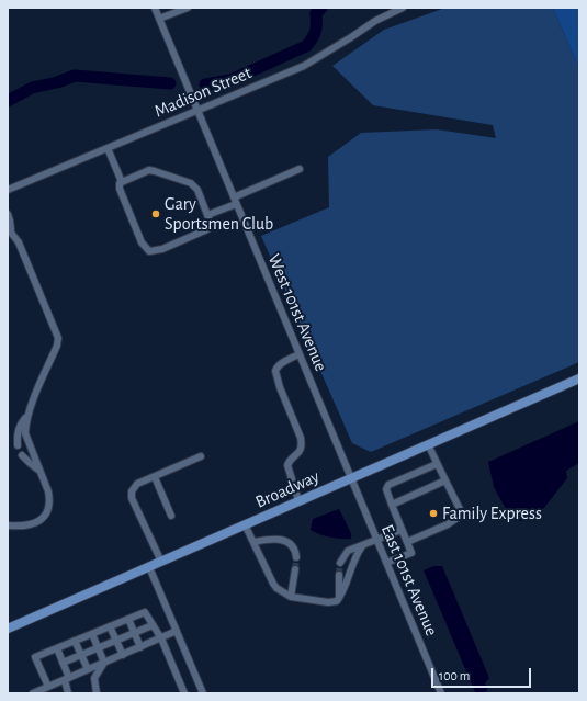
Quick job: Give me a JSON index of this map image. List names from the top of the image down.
{
  "streets": {
    "main road": ["Broadway"],
    "street": ["Madison Street", "West 101st Avenue", "East 101st Avenue"]
  },
  "crossings": [
    ["Madison Street", "West 101st Avenue"],
    ["West 101st Avenue", "Broadway"],
    ["West 101st Avenue", "East 101st Avenue"],
    ["Broadway", "East 101st Avenue"]
  ],
  "places": ["Gary Sportsmen Club", "Family Express"],
  "scale_bar": "100 m"
}
